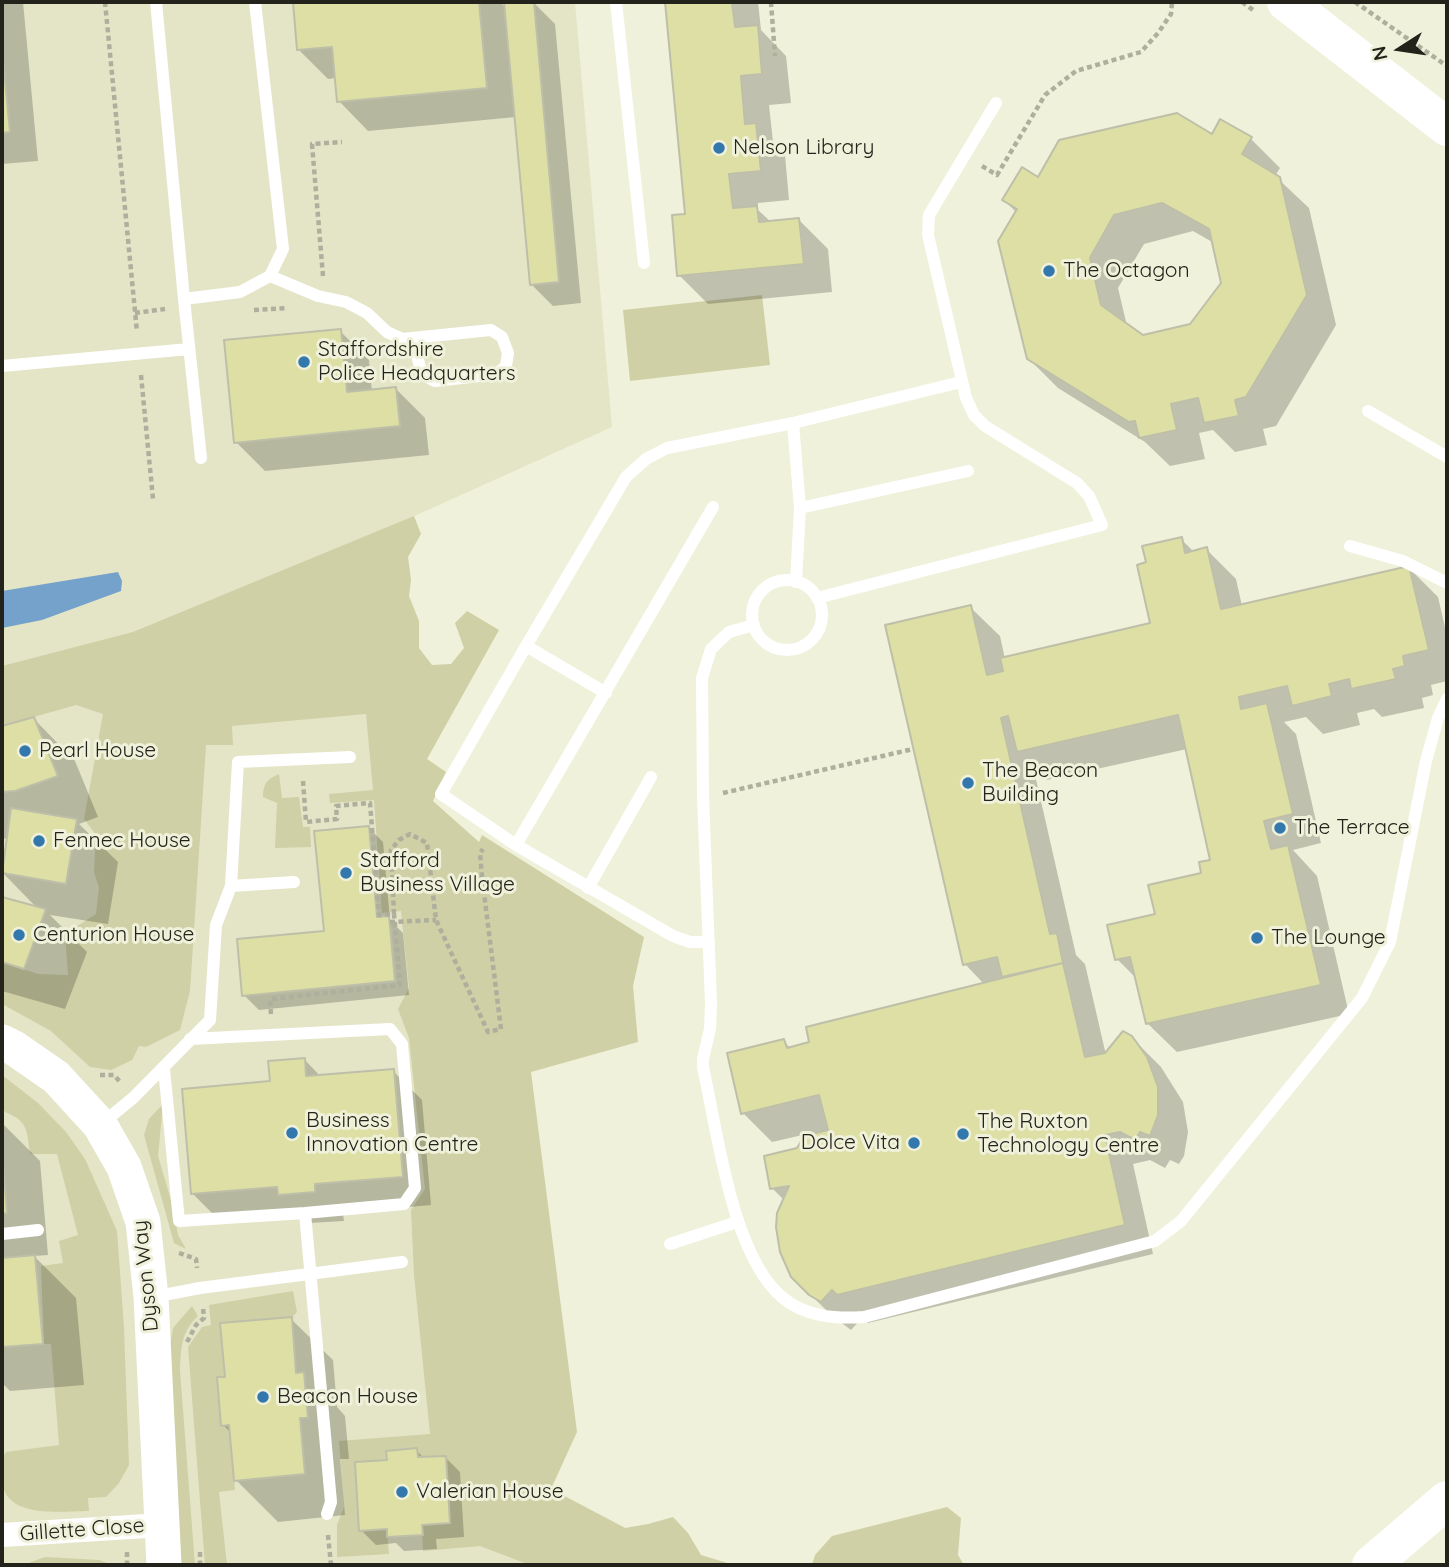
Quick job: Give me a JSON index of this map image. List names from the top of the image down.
{
  "streets": {
    "street": ["Dyson Way", "Gillette Close"]
  },
  "crossings": [
    ["Dyson Way", "Gillette Close"]
  ],
  "places": [
    "Nelson Library",
    "The Octagon",
    "Staffordshire Police Headquarters",
    "Pearl House",
    "The Beacon Building",
    "The Terrace",
    "Fennec House",
    "Stafford Business Village",
    "Centurion House",
    "The Lounge",
    "Business Innovation Centre",
    "The Ruxton Technology Centre",
    "Dolce Vita",
    "Beacon House",
    "Valerian House"
  ],
  "north": "left"
}
